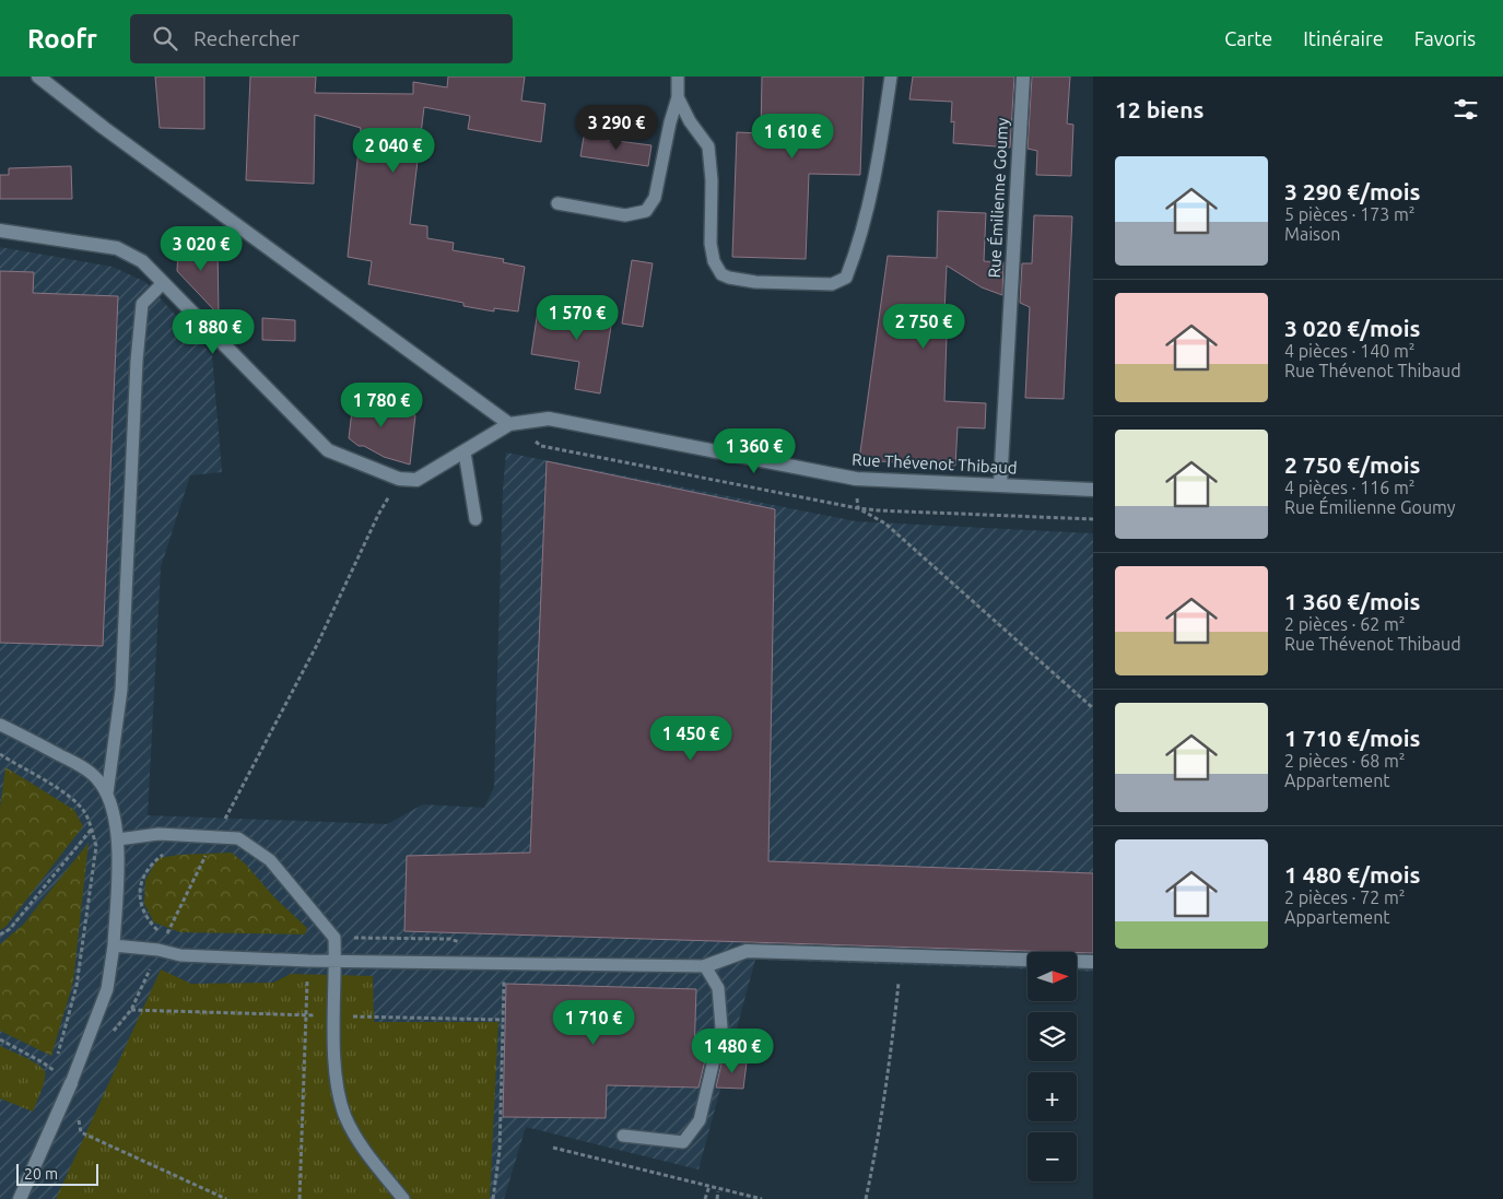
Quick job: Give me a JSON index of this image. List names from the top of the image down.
{
  "streets": {
    "street": ["Rue Émilienne Goumy", "Rue Thévenot Thibaud"]
  },
  "crossings": [
    ["Rue Émilienne Goumy", "Rue Thévenot Thibaud"]
  ],
  "scale_bar": "20 m",
  "north": "right",
  "page": {
    "header": "Roofr",
    "search": "Rechercher",
    "nav": ["Carte", "Itinéraire", "Favoris"],
    "heading": "12 biens",
    "price": [
      "3 290 €",
      "1 610 €",
      "2 040 €",
      "3 020 €",
      "1 570 €",
      "2 750 €",
      "1 880 €",
      "1 780 €",
      "1 360 €",
      "1 450 €",
      "1 710 €",
      "1 480 €"
    ],
    "list": [
      {
        "name": "3 290 €/mois",
        "note": "5 pièces · 173 m² · Maison"
      },
      {
        "name": "3 020 €/mois",
        "note": "4 pièces · 140 m² · Rue Thévenot Thibaud"
      },
      {
        "name": "2 750 €/mois",
        "note": "4 pièces · 116 m² · Rue Émilienne Goumy"
      },
      {
        "name": "1 360 €/mois",
        "note": "2 pièces · 62 m² · Rue Thévenot Thibaud"
      },
      {
        "name": "1 710 €/mois",
        "note": "2 pièces · 68 m² · Appartement"
      },
      {
        "name": "1 480 €/mois",
        "note": "2 pièces · 72 m² · Appartement"
      }
    ],
    "map_buttons": ["+", "−"],
    "scale": "20 m"
  }
}
